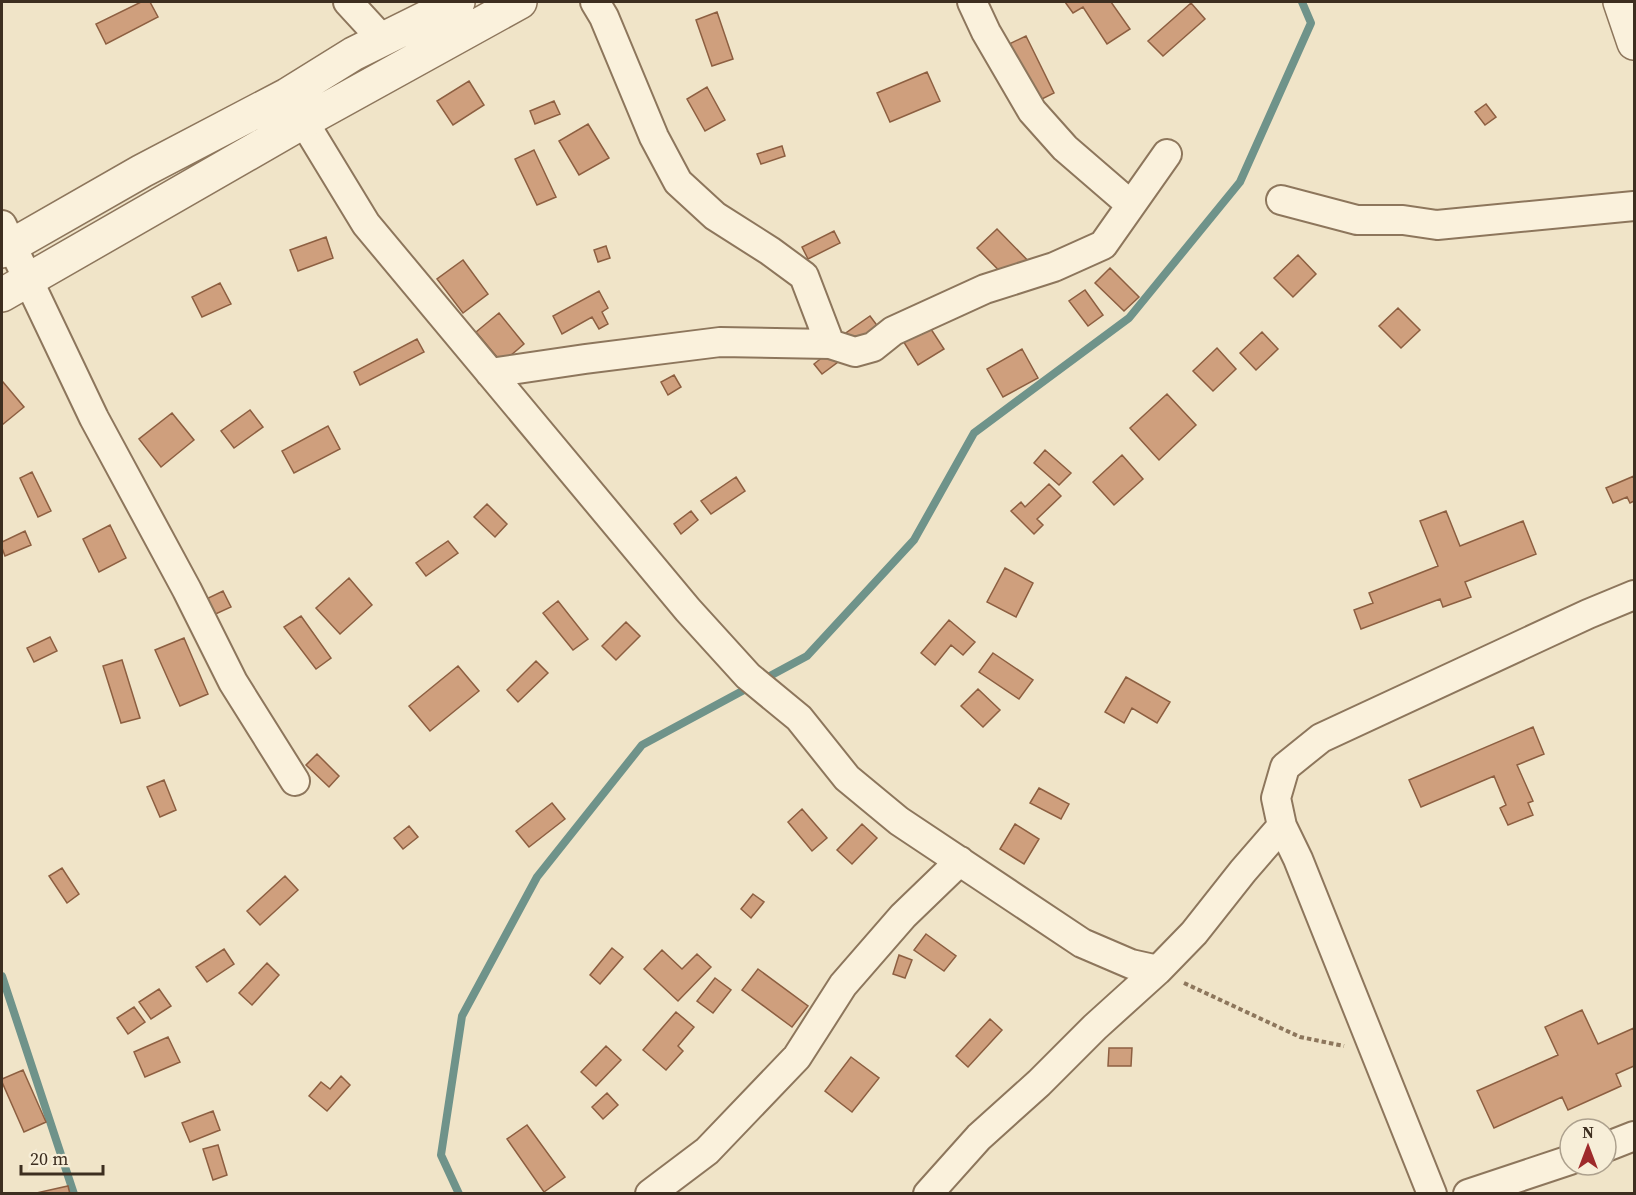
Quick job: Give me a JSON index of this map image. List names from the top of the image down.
{
  "scale_bar": "20 m",
  "north": "top"
}
